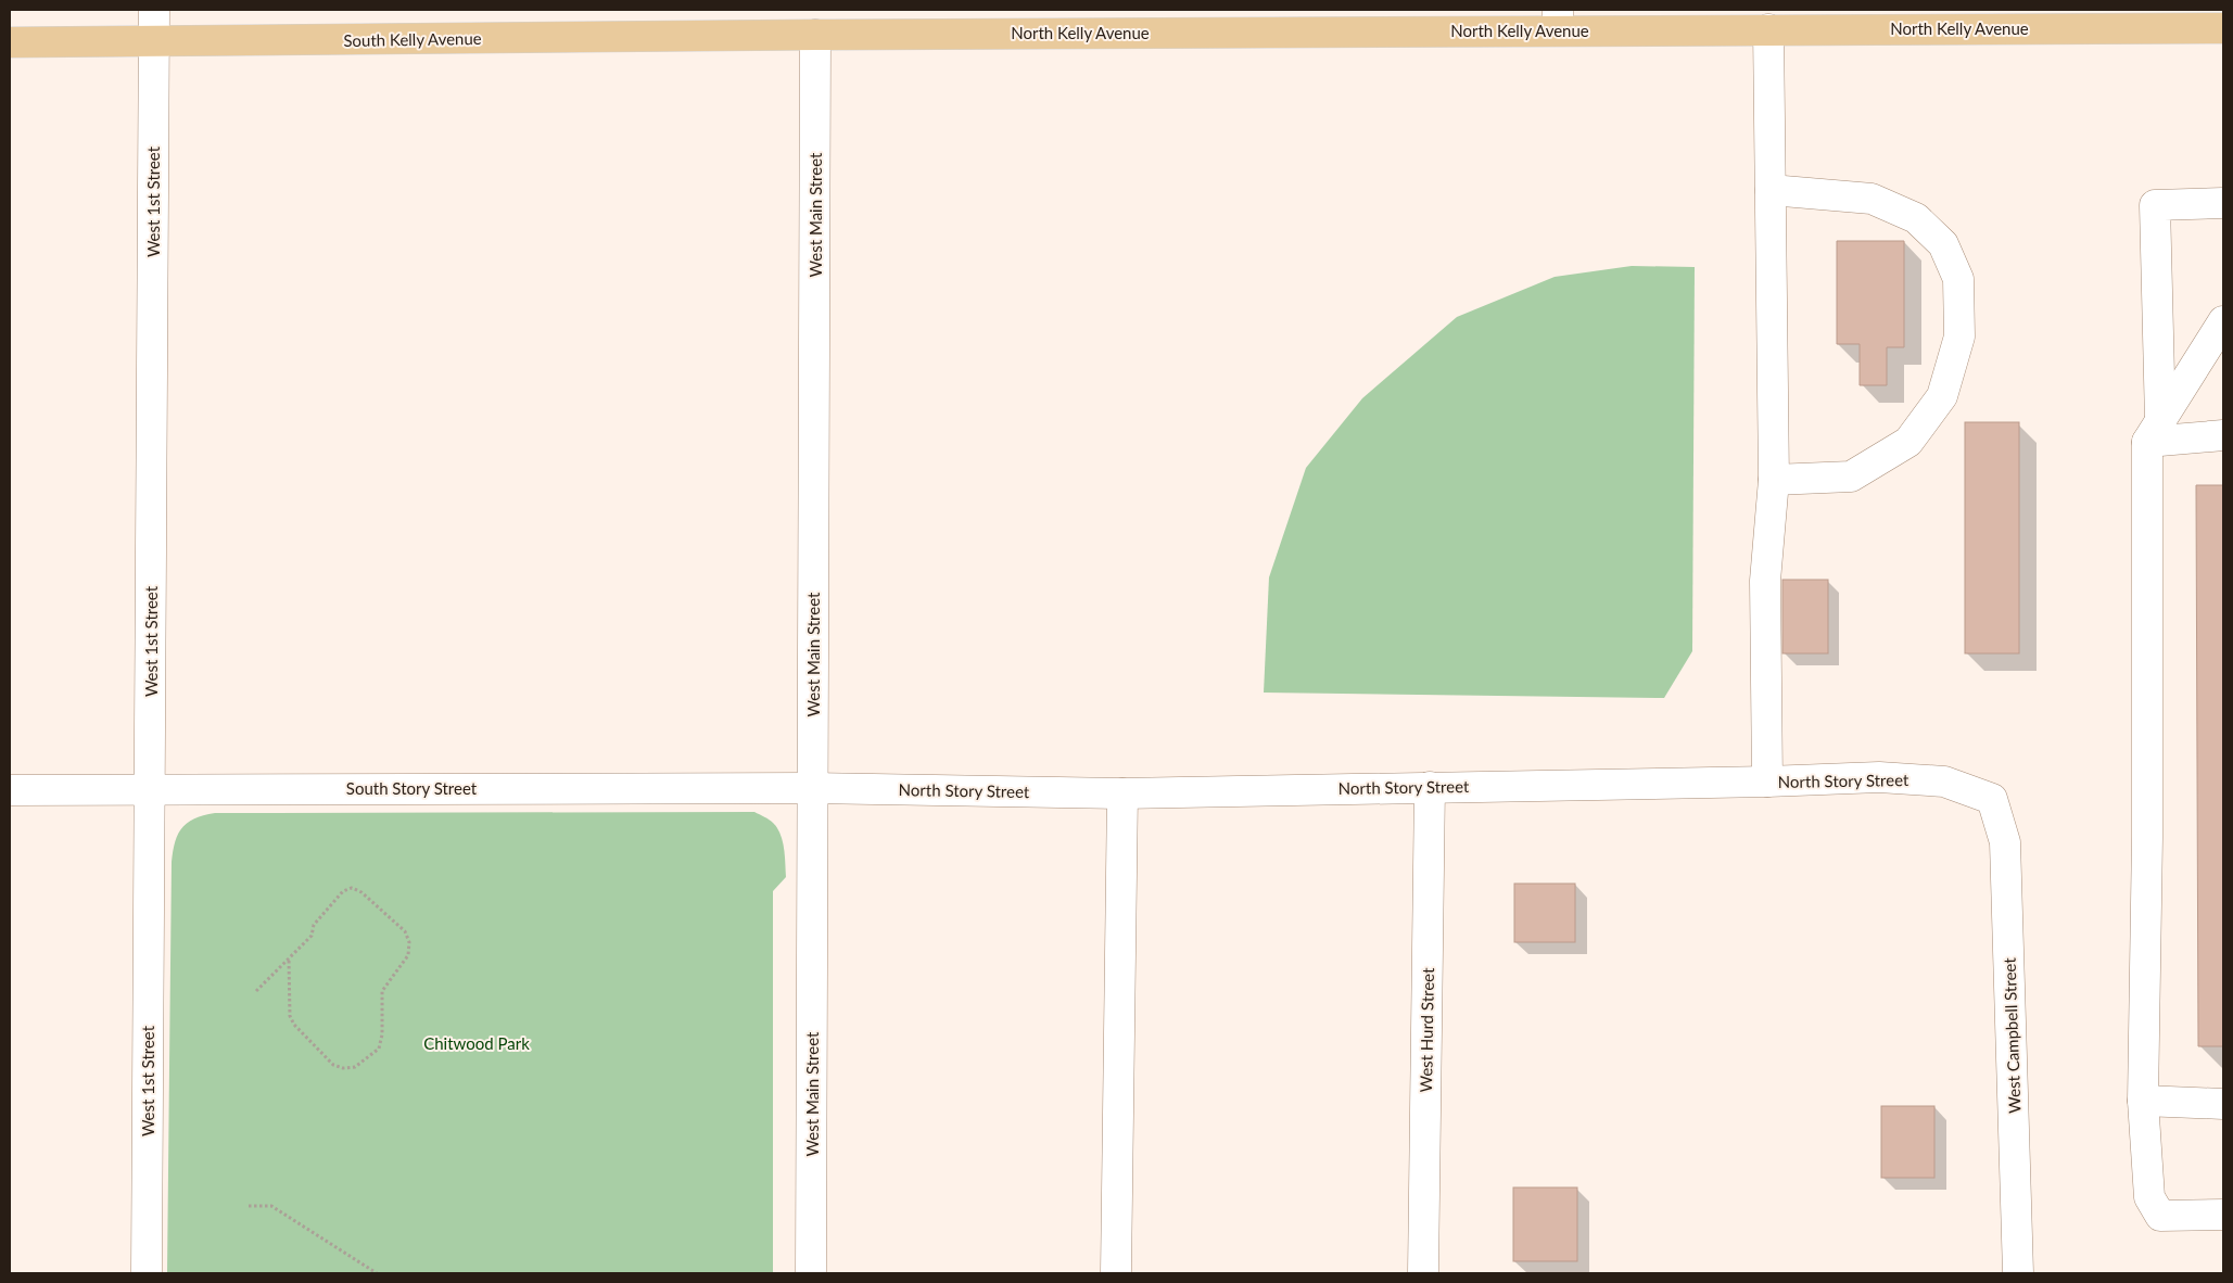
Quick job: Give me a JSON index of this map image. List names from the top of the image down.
{
  "streets": {
    "main road": ["North Kelly Avenue", "South Kelly Avenue"],
    "street": [
      "West 1st Street",
      "West Main Street",
      "North Story Street",
      "South Story Street",
      "West Hurd Street",
      "West Campbell Street"
    ]
  },
  "crossings": [
    ["North Kelly Avenue", "South Kelly Avenue"],
    ["North Kelly Avenue", "West Main Street"],
    ["South Kelly Avenue", "West 1st Street"],
    ["South Kelly Avenue", "West Main Street"],
    ["West 1st Street", "South Story Street"],
    ["West Main Street", "North Story Street"],
    ["West Main Street", "South Story Street"],
    ["North Story Street", "South Story Street"],
    ["North Story Street", "West Hurd Street"],
    ["North Story Street", "West Campbell Street"]
  ],
  "parks": ["Chitwood Park"]
}
